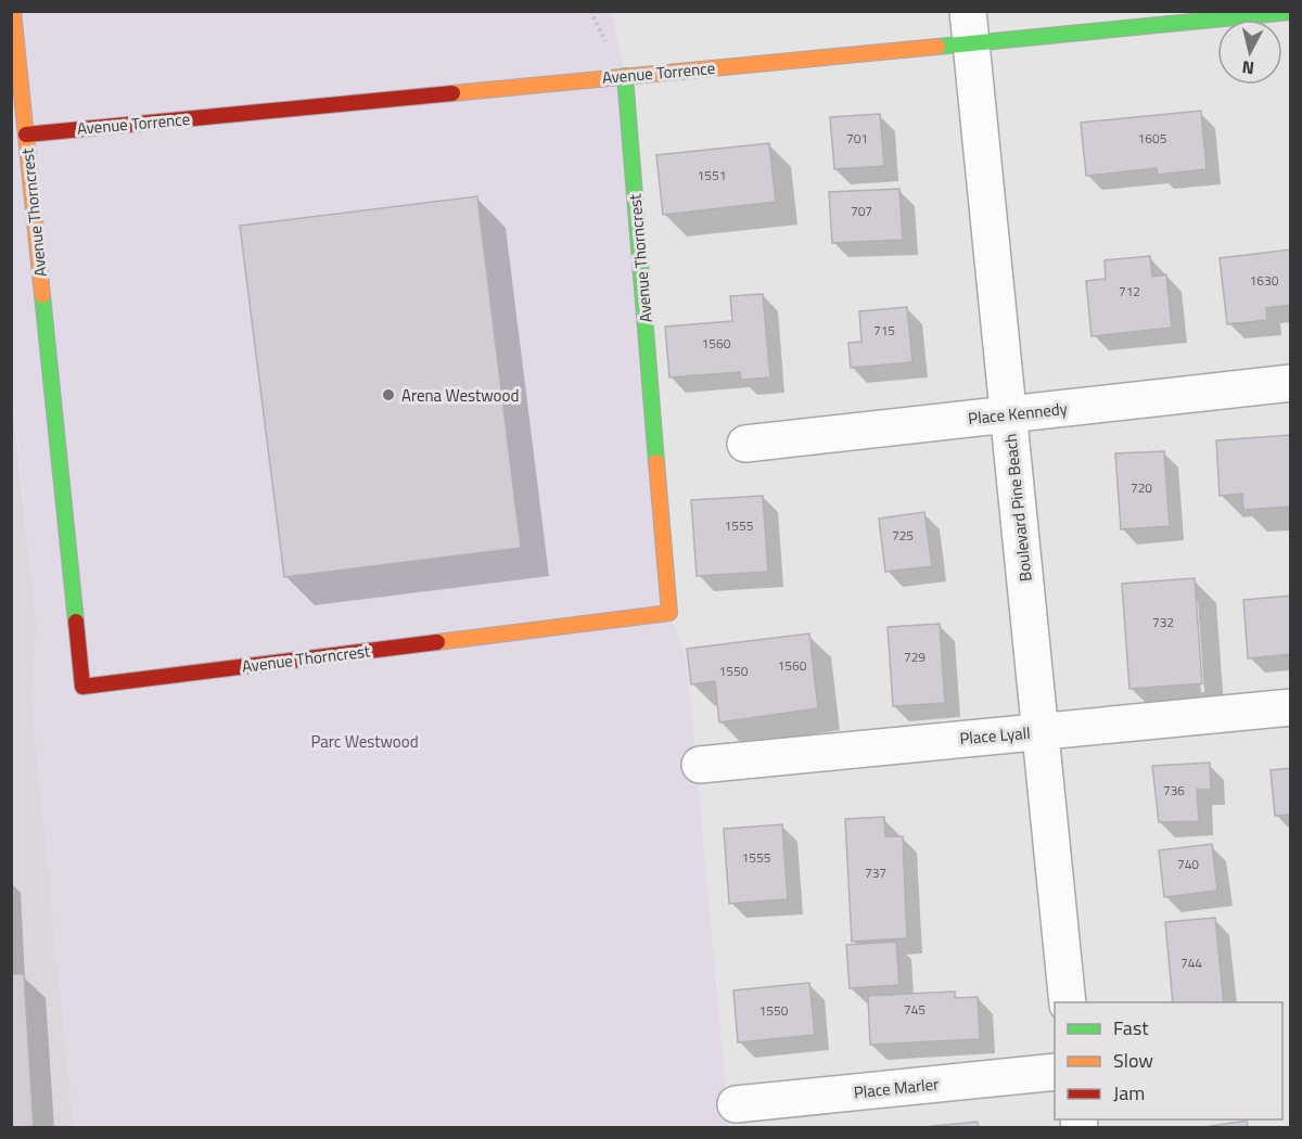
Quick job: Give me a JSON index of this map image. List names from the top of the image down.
{
  "streets": {
    "street": [
      "Avenue Torrence",
      "Avenue Thorncrest",
      "Place Kennedy",
      "Boulevard Pine Beach",
      "Place Lyall",
      "Place Marler"
    ]
  },
  "crossings": [
    ["Avenue Torrence", "Avenue Thorncrest"],
    ["Avenue Torrence", "Boulevard Pine Beach"],
    ["Place Kennedy", "Boulevard Pine Beach"],
    ["Boulevard Pine Beach", "Place Lyall"]
  ],
  "parks": ["Parc Westwood"],
  "places": ["Arena Westwood"],
  "house_numbers": [
    "701",
    "1605",
    "1551",
    "707",
    "1630",
    "712",
    "715",
    "1560",
    "720",
    "1555",
    "725",
    "732",
    "729",
    "1560",
    "1550",
    "736",
    "1555",
    "740",
    "737",
    "744",
    "745",
    "1550"
  ],
  "legend": ["Fast", "Slow", "Jam"],
  "north": "bottom"
}
